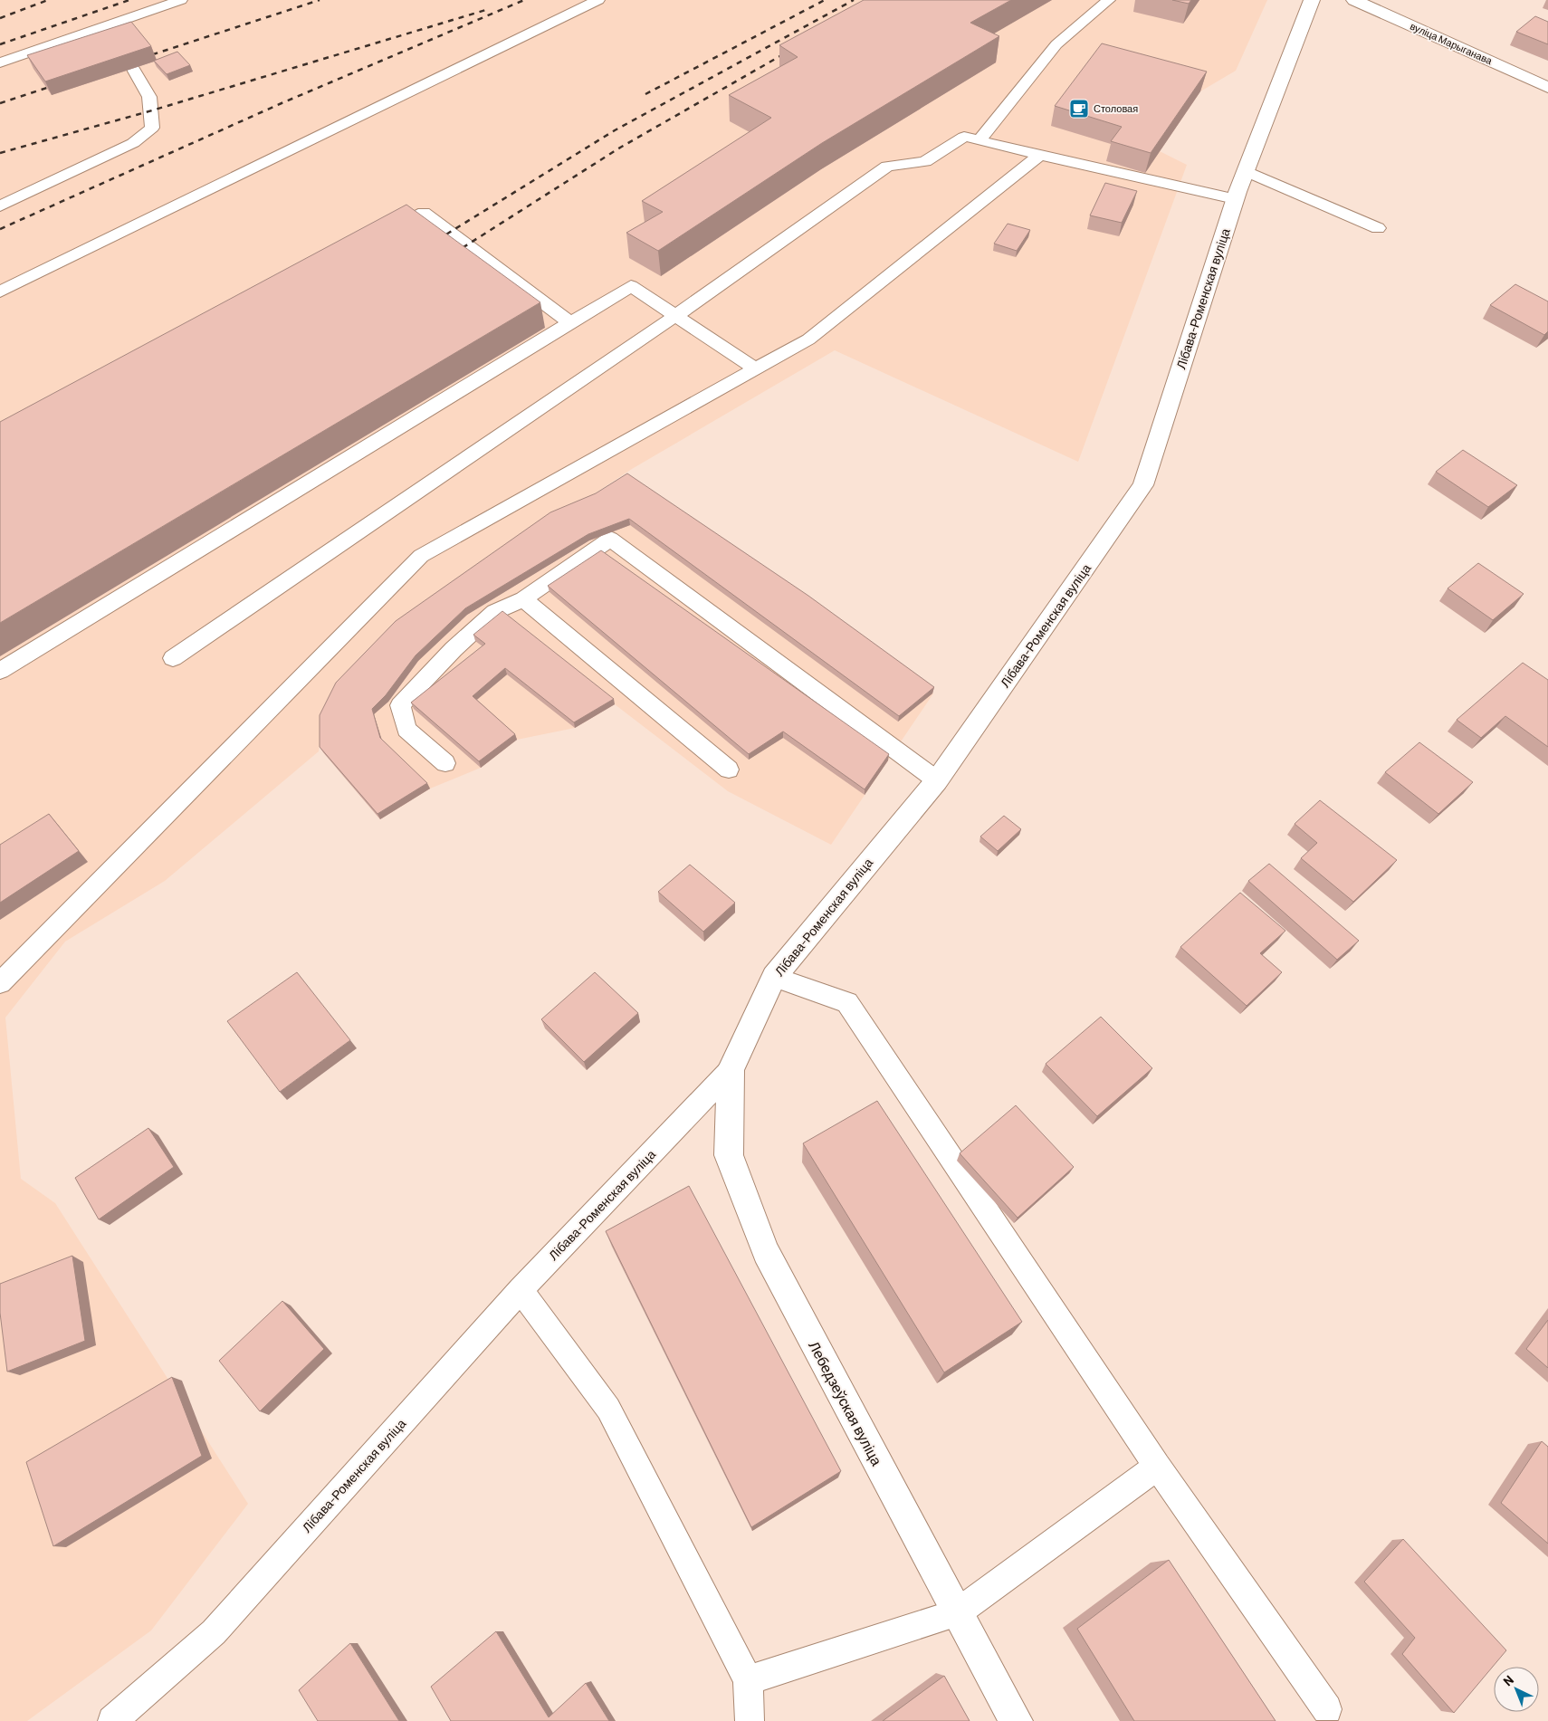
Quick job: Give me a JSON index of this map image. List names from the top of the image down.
{
  "streets": {
    "main road": ["вуліца Марыганава", "Лібава-Роменская вуліца", "Лебедзеўская вуліца"]
  },
  "crossings": [
    ["Лібава-Роменская вуліца", "Лебедзеўская вуліца"]
  ],
  "places": {
    "cafe": ["Столовая"]
  },
  "north": "top left"
}
